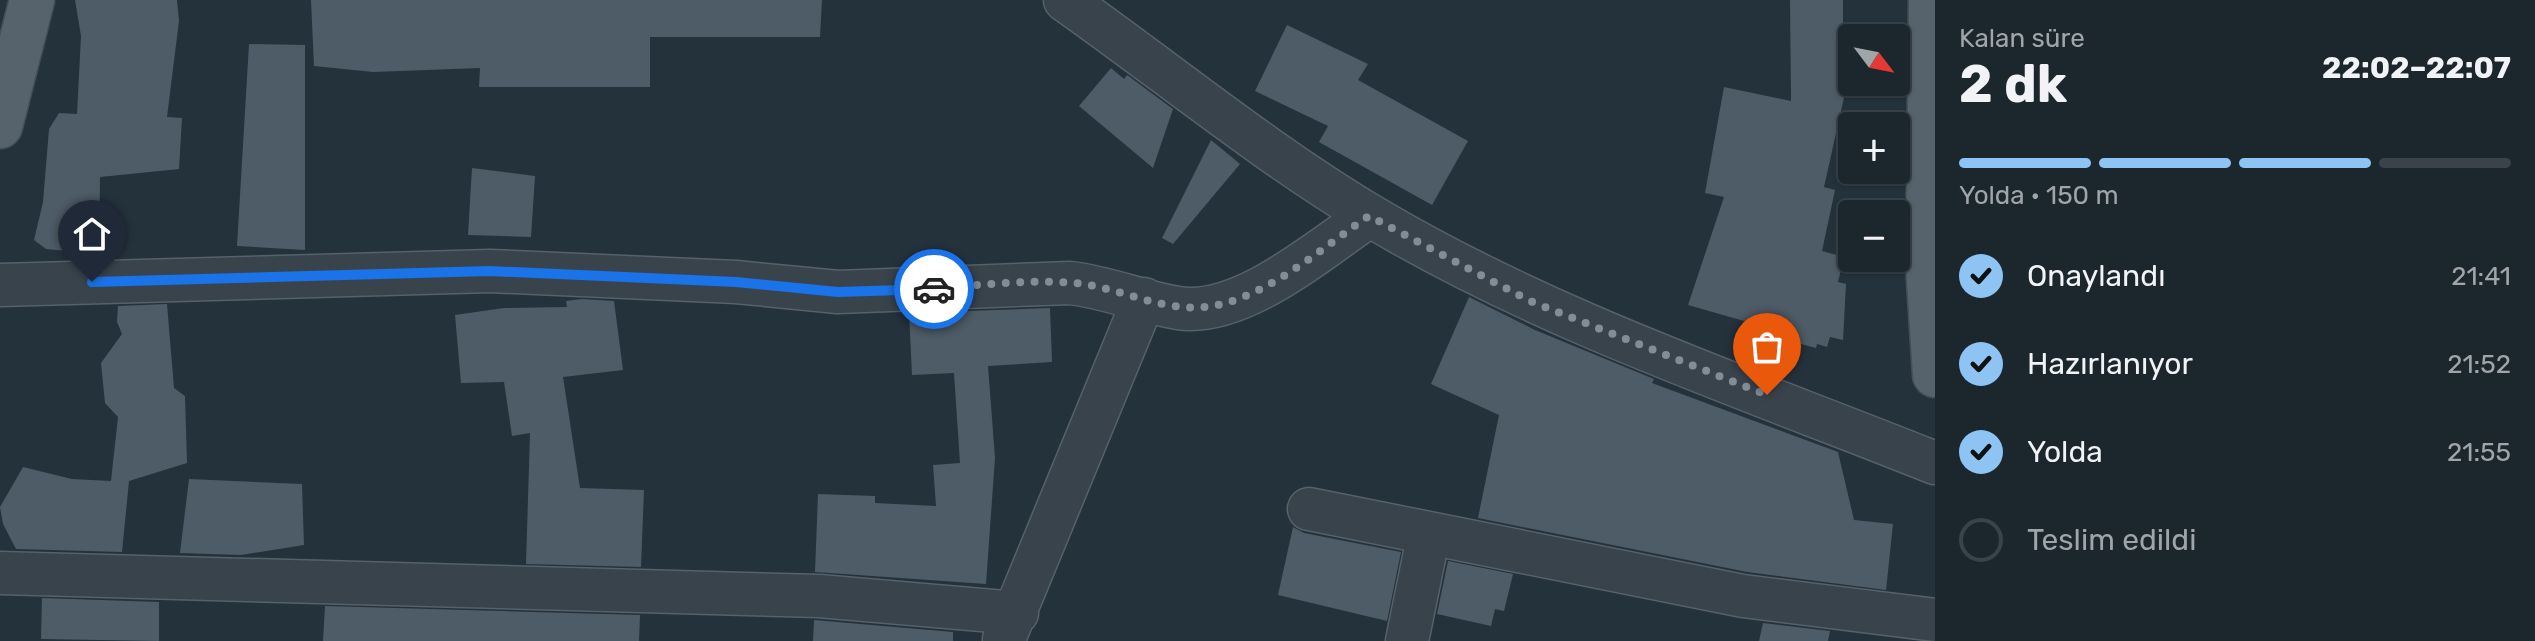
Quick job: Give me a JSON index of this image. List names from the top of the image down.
{
  "north": "bottom right",
  "page": {
    "heading": ["2 dk", "Kalan süre", "22:02–22:07"],
    "map_buttons": ["+", "−"],
    "bar": "Yolda · 150 m",
    "list": [
      ["Onaylandı", "21:41"],
      ["Hazırlanıyor", "21:52"],
      ["Yolda", "21:55"],
      "Teslim edildi"
    ]
  }
}
